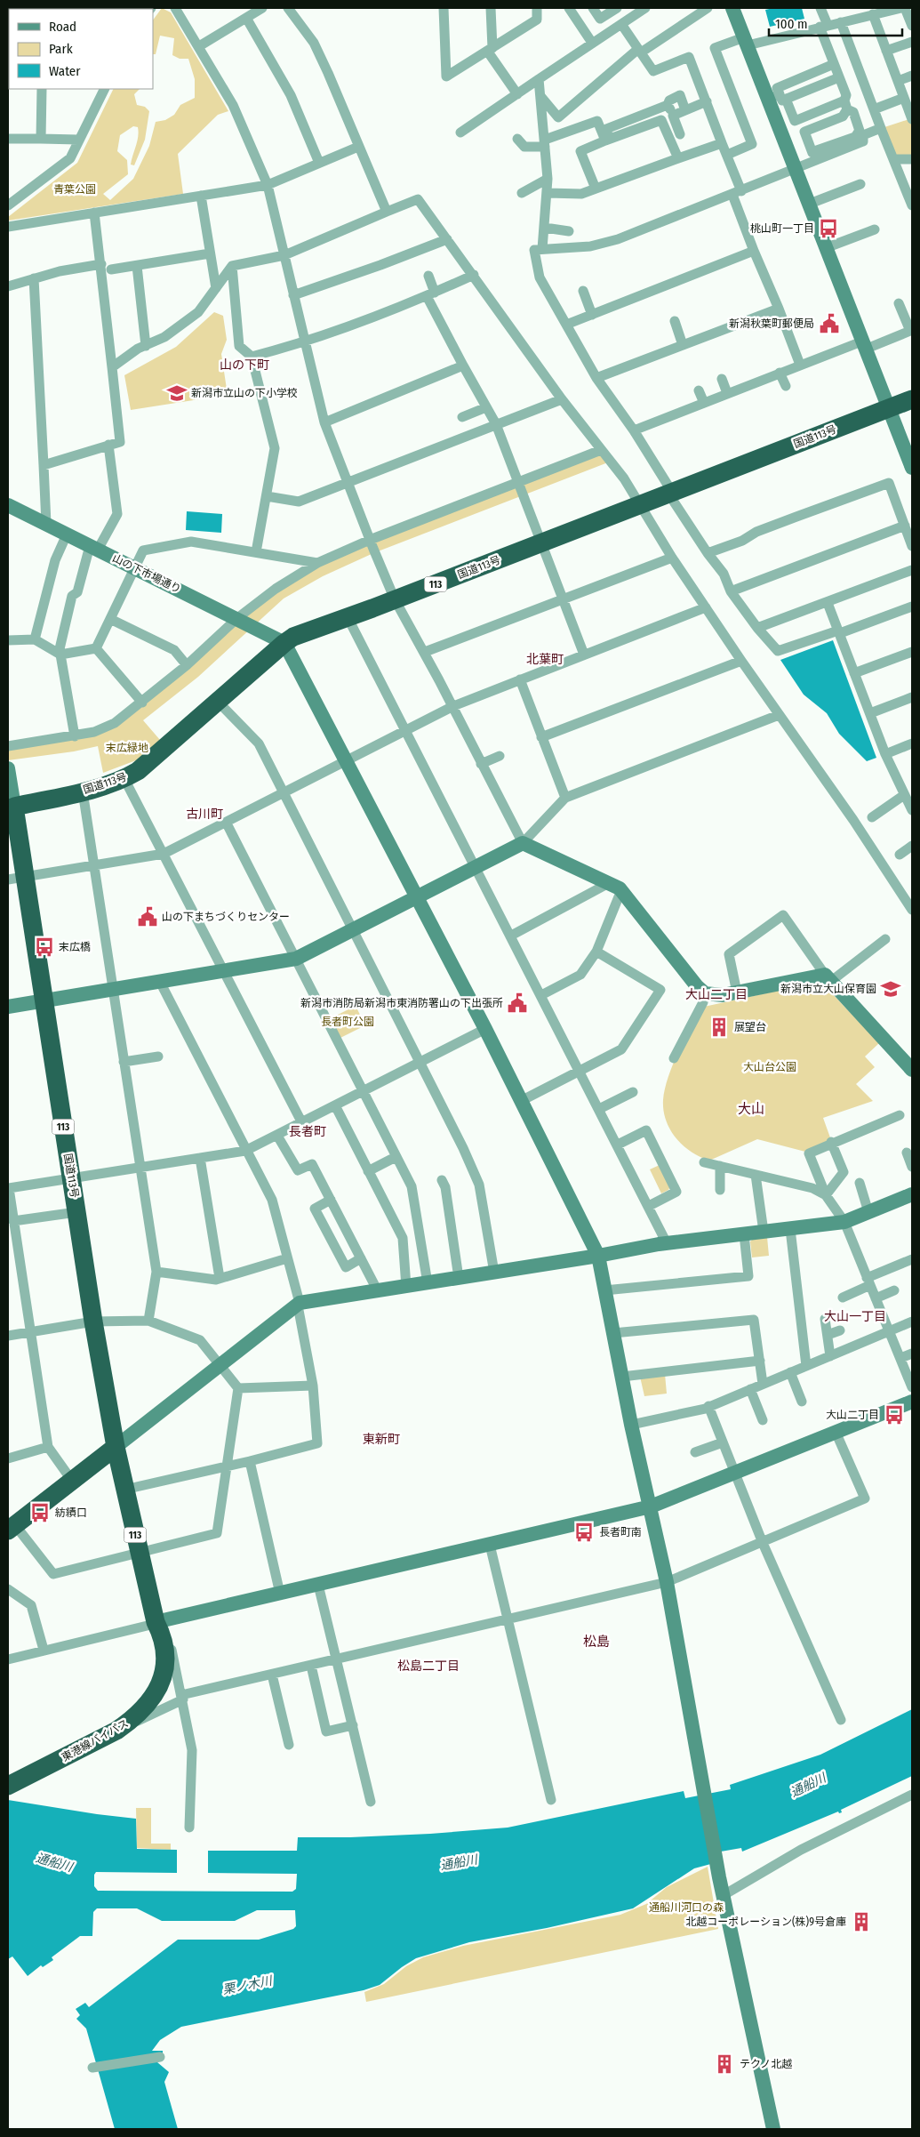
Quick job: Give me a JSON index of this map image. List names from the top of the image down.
{
  "streets": {
    "highway": ["国道113号", "113", "東港線バイパス"],
    "street": ["山の下市場通り"]
  },
  "crossings": [
    ["国道113号", "山の下市場通り"],
    ["国道113号", "東港線バイパス"]
  ],
  "districts": [
    "山の下町",
    "北葉町",
    "古川町",
    "大山二丁目",
    "大山",
    "長者町",
    "大山一丁目",
    "東新町",
    "松島",
    "松島二丁目"
  ],
  "water": ["通船川", "栗ノ木川"],
  "parks": [
    "青葉公園",
    "末広緑地",
    "長者町公園",
    "大山台公園",
    "通船川河口の森"
  ],
  "places": {
    "bus stop": [
      "桃山町一丁目",
      "末広橋",
      "大山二丁目",
      "紡績口",
      "長者町南"
    ],
    "public building": ["新潟秋葉町郵便局", "山の下まちづくりセンター", "新潟市消防局新潟市東消防署山の下出張所"],
    "school or university": ["新潟市立山の下小学校", "新潟市立大山保育園"],
    "building": ["展望台", "北越コーポレーション(株)9号倉庫", "テクノ北越"]
  },
  "legend": ["Road", "Park", "Water"],
  "scale_bar": "100 m"
}
